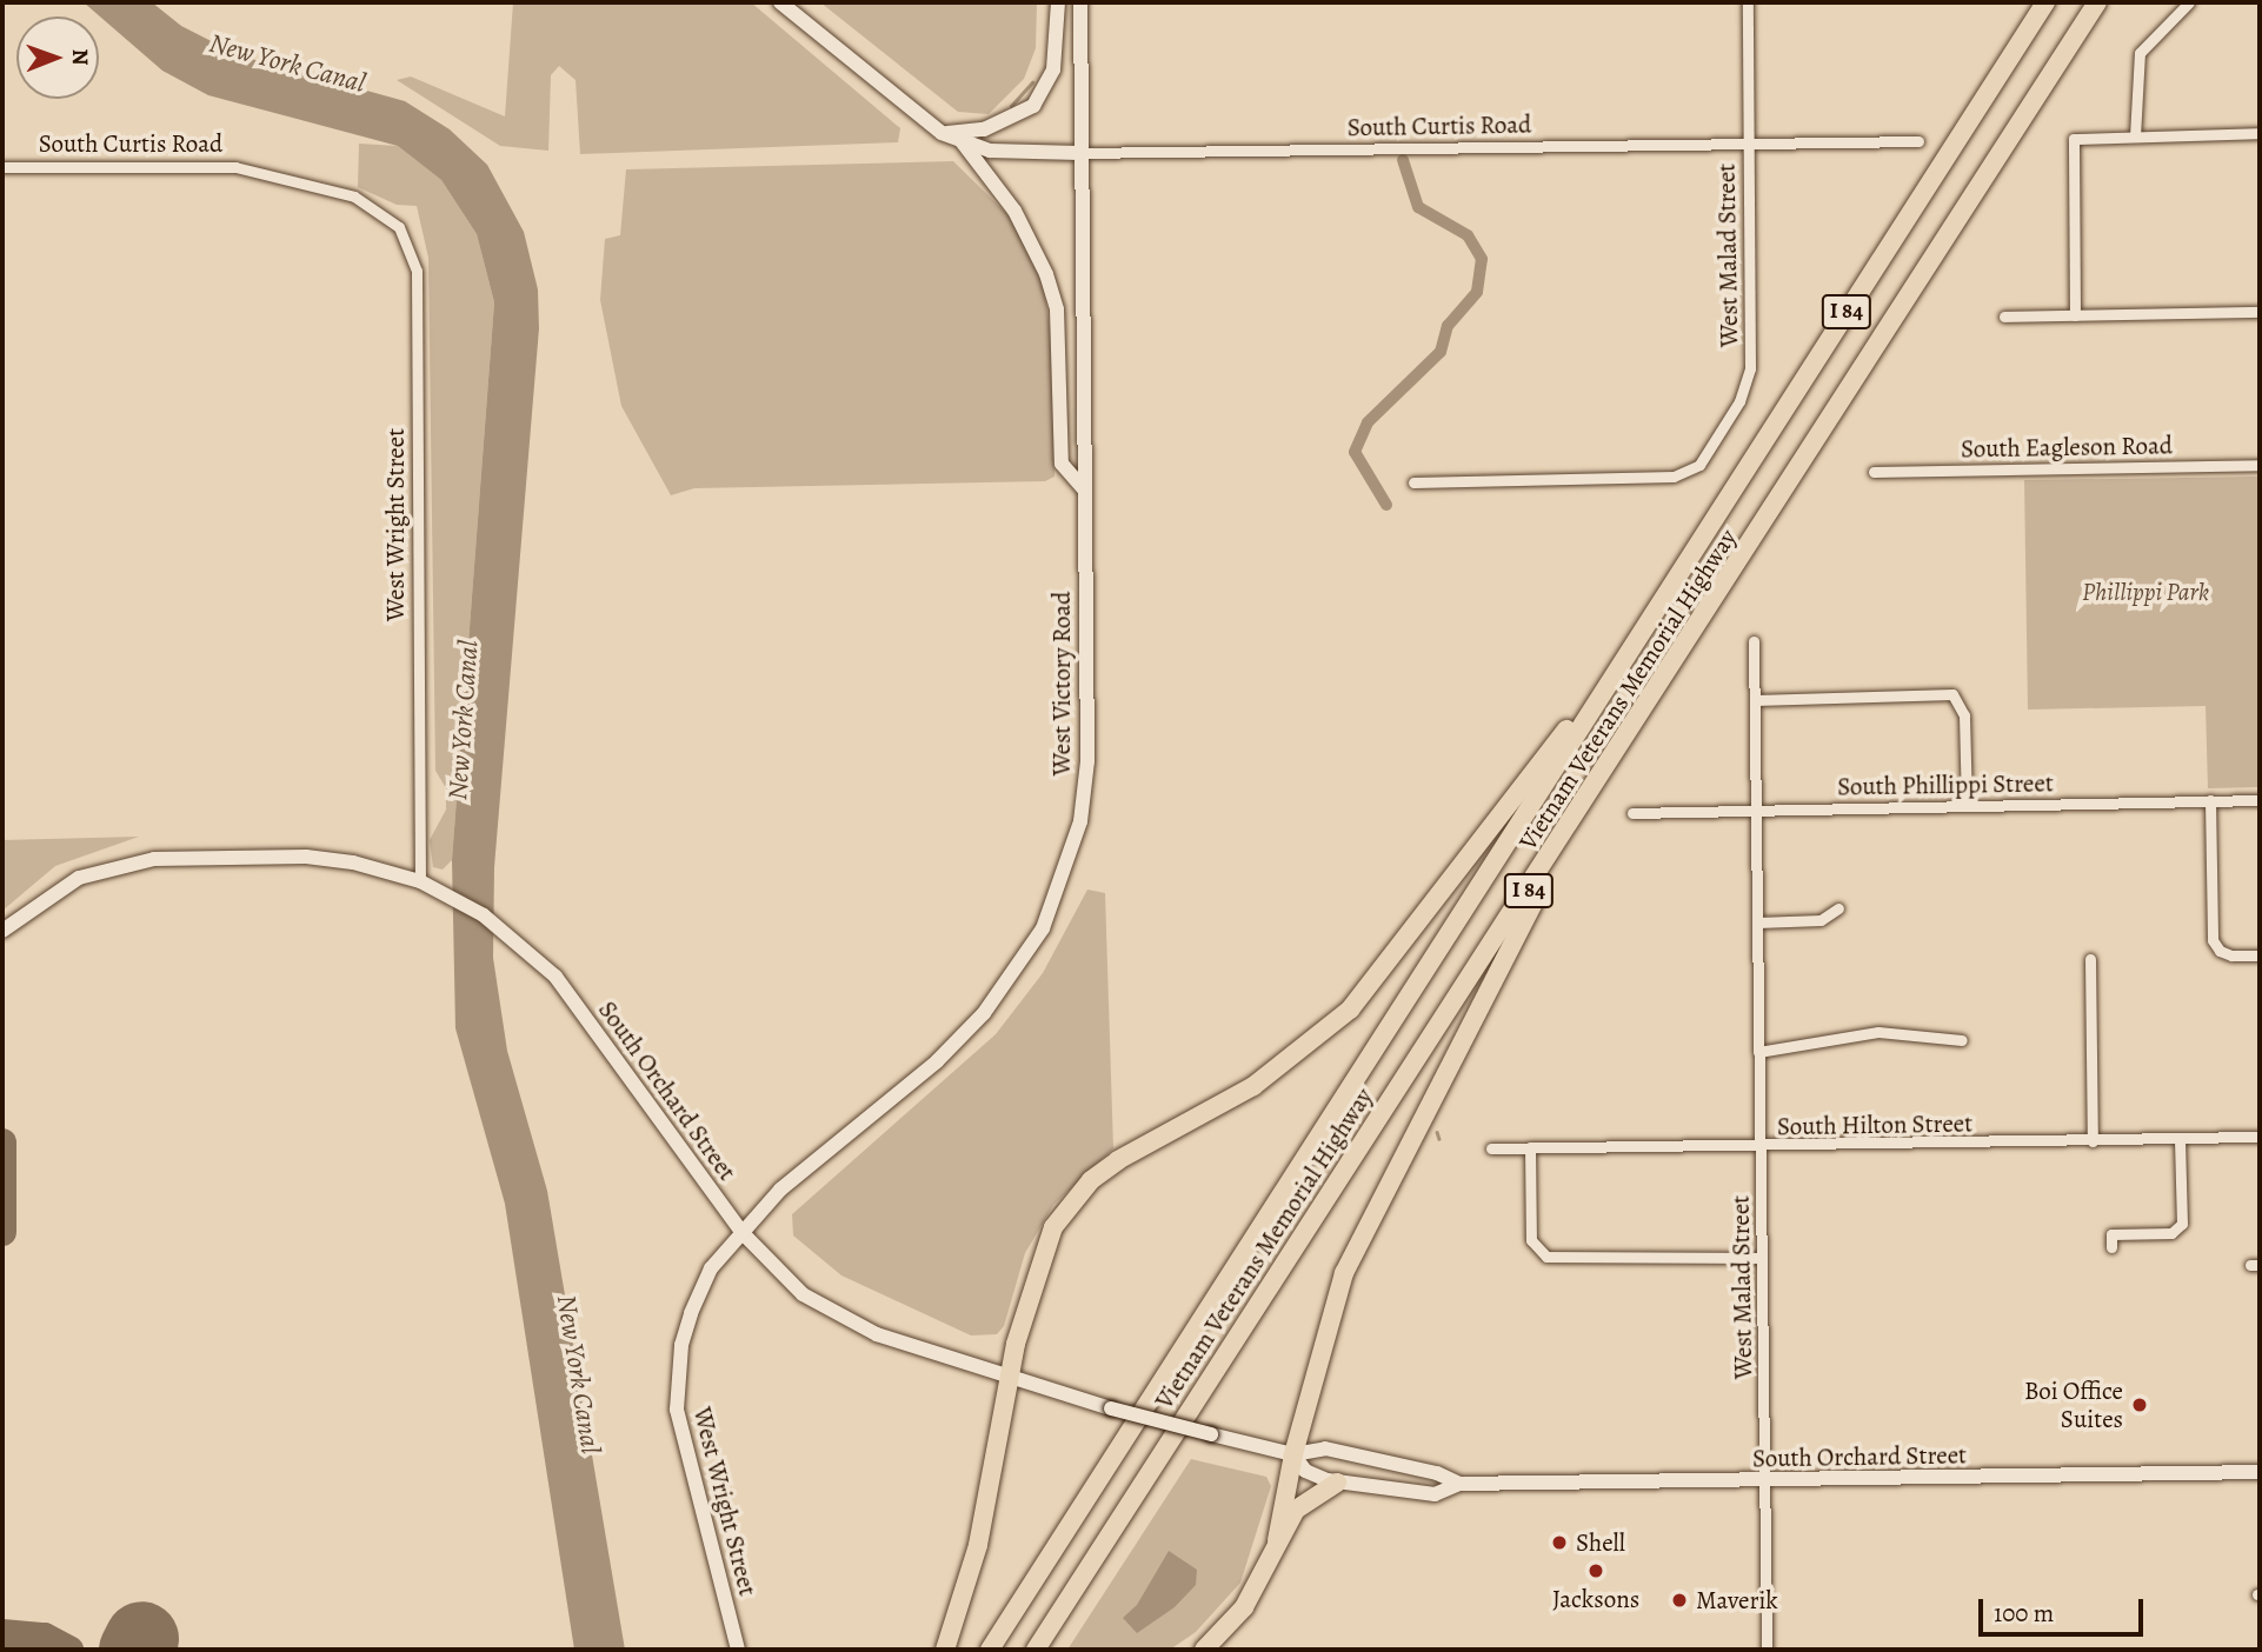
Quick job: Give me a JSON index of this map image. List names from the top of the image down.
{
  "streets": {
    "highway": ["I 84", "Vietnam Veterans Memorial Highway"],
    "main road": [
      "South Curtis Road",
      "West Wright Street",
      "West Victory Road",
      "South Orchard Street"
    ],
    "street": [
      "West Malad Street",
      "South Eagleson Road",
      "South Phillippi Street",
      "South Hilton Street"
    ]
  },
  "crossings": [
    ["South Curtis Road", "West Malad Street"],
    ["South Curtis Road", "West Wright Street"],
    ["South Curtis Road", "West Victory Road"],
    ["West Malad Street", "South Phillippi Street"],
    ["West Malad Street", "South Orchard Street"],
    ["West Malad Street", "South Hilton Street"],
    ["West Wright Street", "West Victory Road"],
    ["West Wright Street", "South Orchard Street"],
    ["West Victory Road", "South Orchard Street"]
  ],
  "water": ["New York Canal"],
  "parks": ["Phillippi Park"],
  "places": [
    "Boi Office Suites",
    "Shell",
    "Jacksons",
    "Maverik"
  ],
  "scale_bar": "100 m",
  "north": "right"
}
